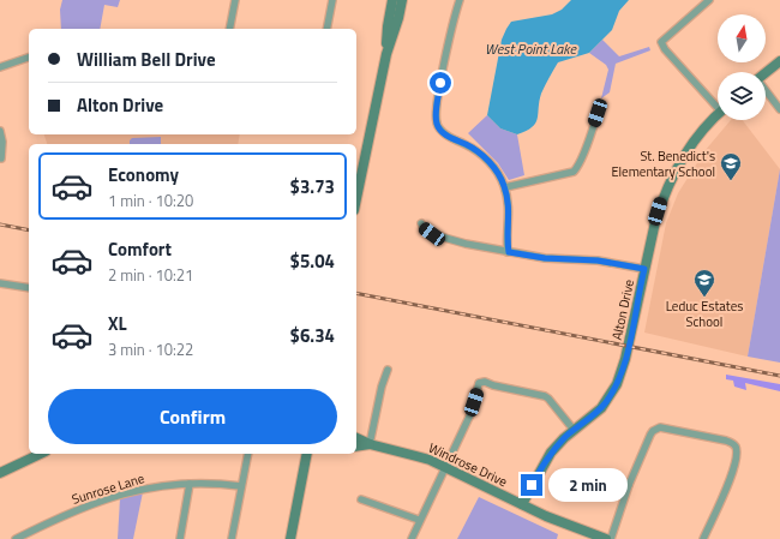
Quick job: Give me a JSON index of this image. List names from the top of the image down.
{
  "streets": {
    "street": ["Alton Drive", "Windrose Drive", "Sunrose Lane"]
  },
  "crossings": [
    ["Alton Drive", "Windrose Drive"]
  ],
  "water": ["West Point Lake"],
  "places": {
    "school or university": ["St. Benedict's Elementary School", "Leduc Estates School"]
  },
  "north": "top",
  "page": {
    "banner": ["William Bell Drive", "Alton Drive"],
    "list": [
      {
        "name": "Economy",
        "note": "1 min · 10:20",
        "value": "$3.73"
      },
      {
        "name": "Comfort",
        "note": "2 min · 10:21",
        "value": "$5.04"
      },
      {
        "name": "XL",
        "note": "3 min · 10:22",
        "value": "$6.34"
      }
    ],
    "buttons": "Confirm",
    "bubble": "2 min"
  }
}
